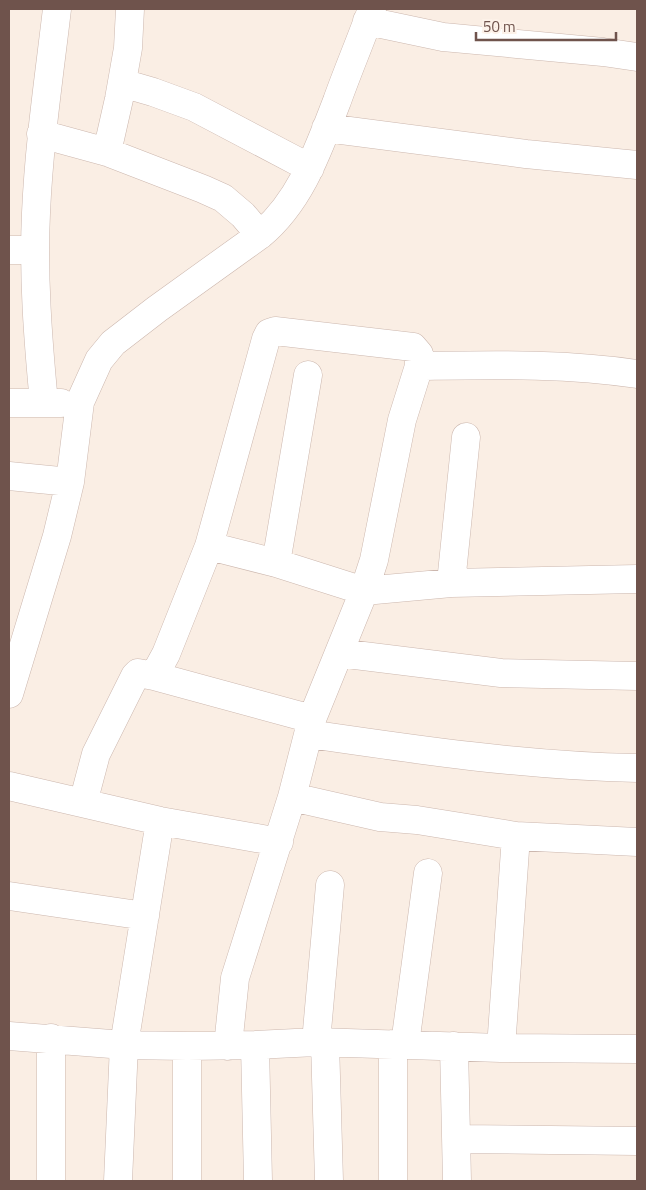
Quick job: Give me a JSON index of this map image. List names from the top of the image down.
{
  "scale_bar": "50 m"
}
